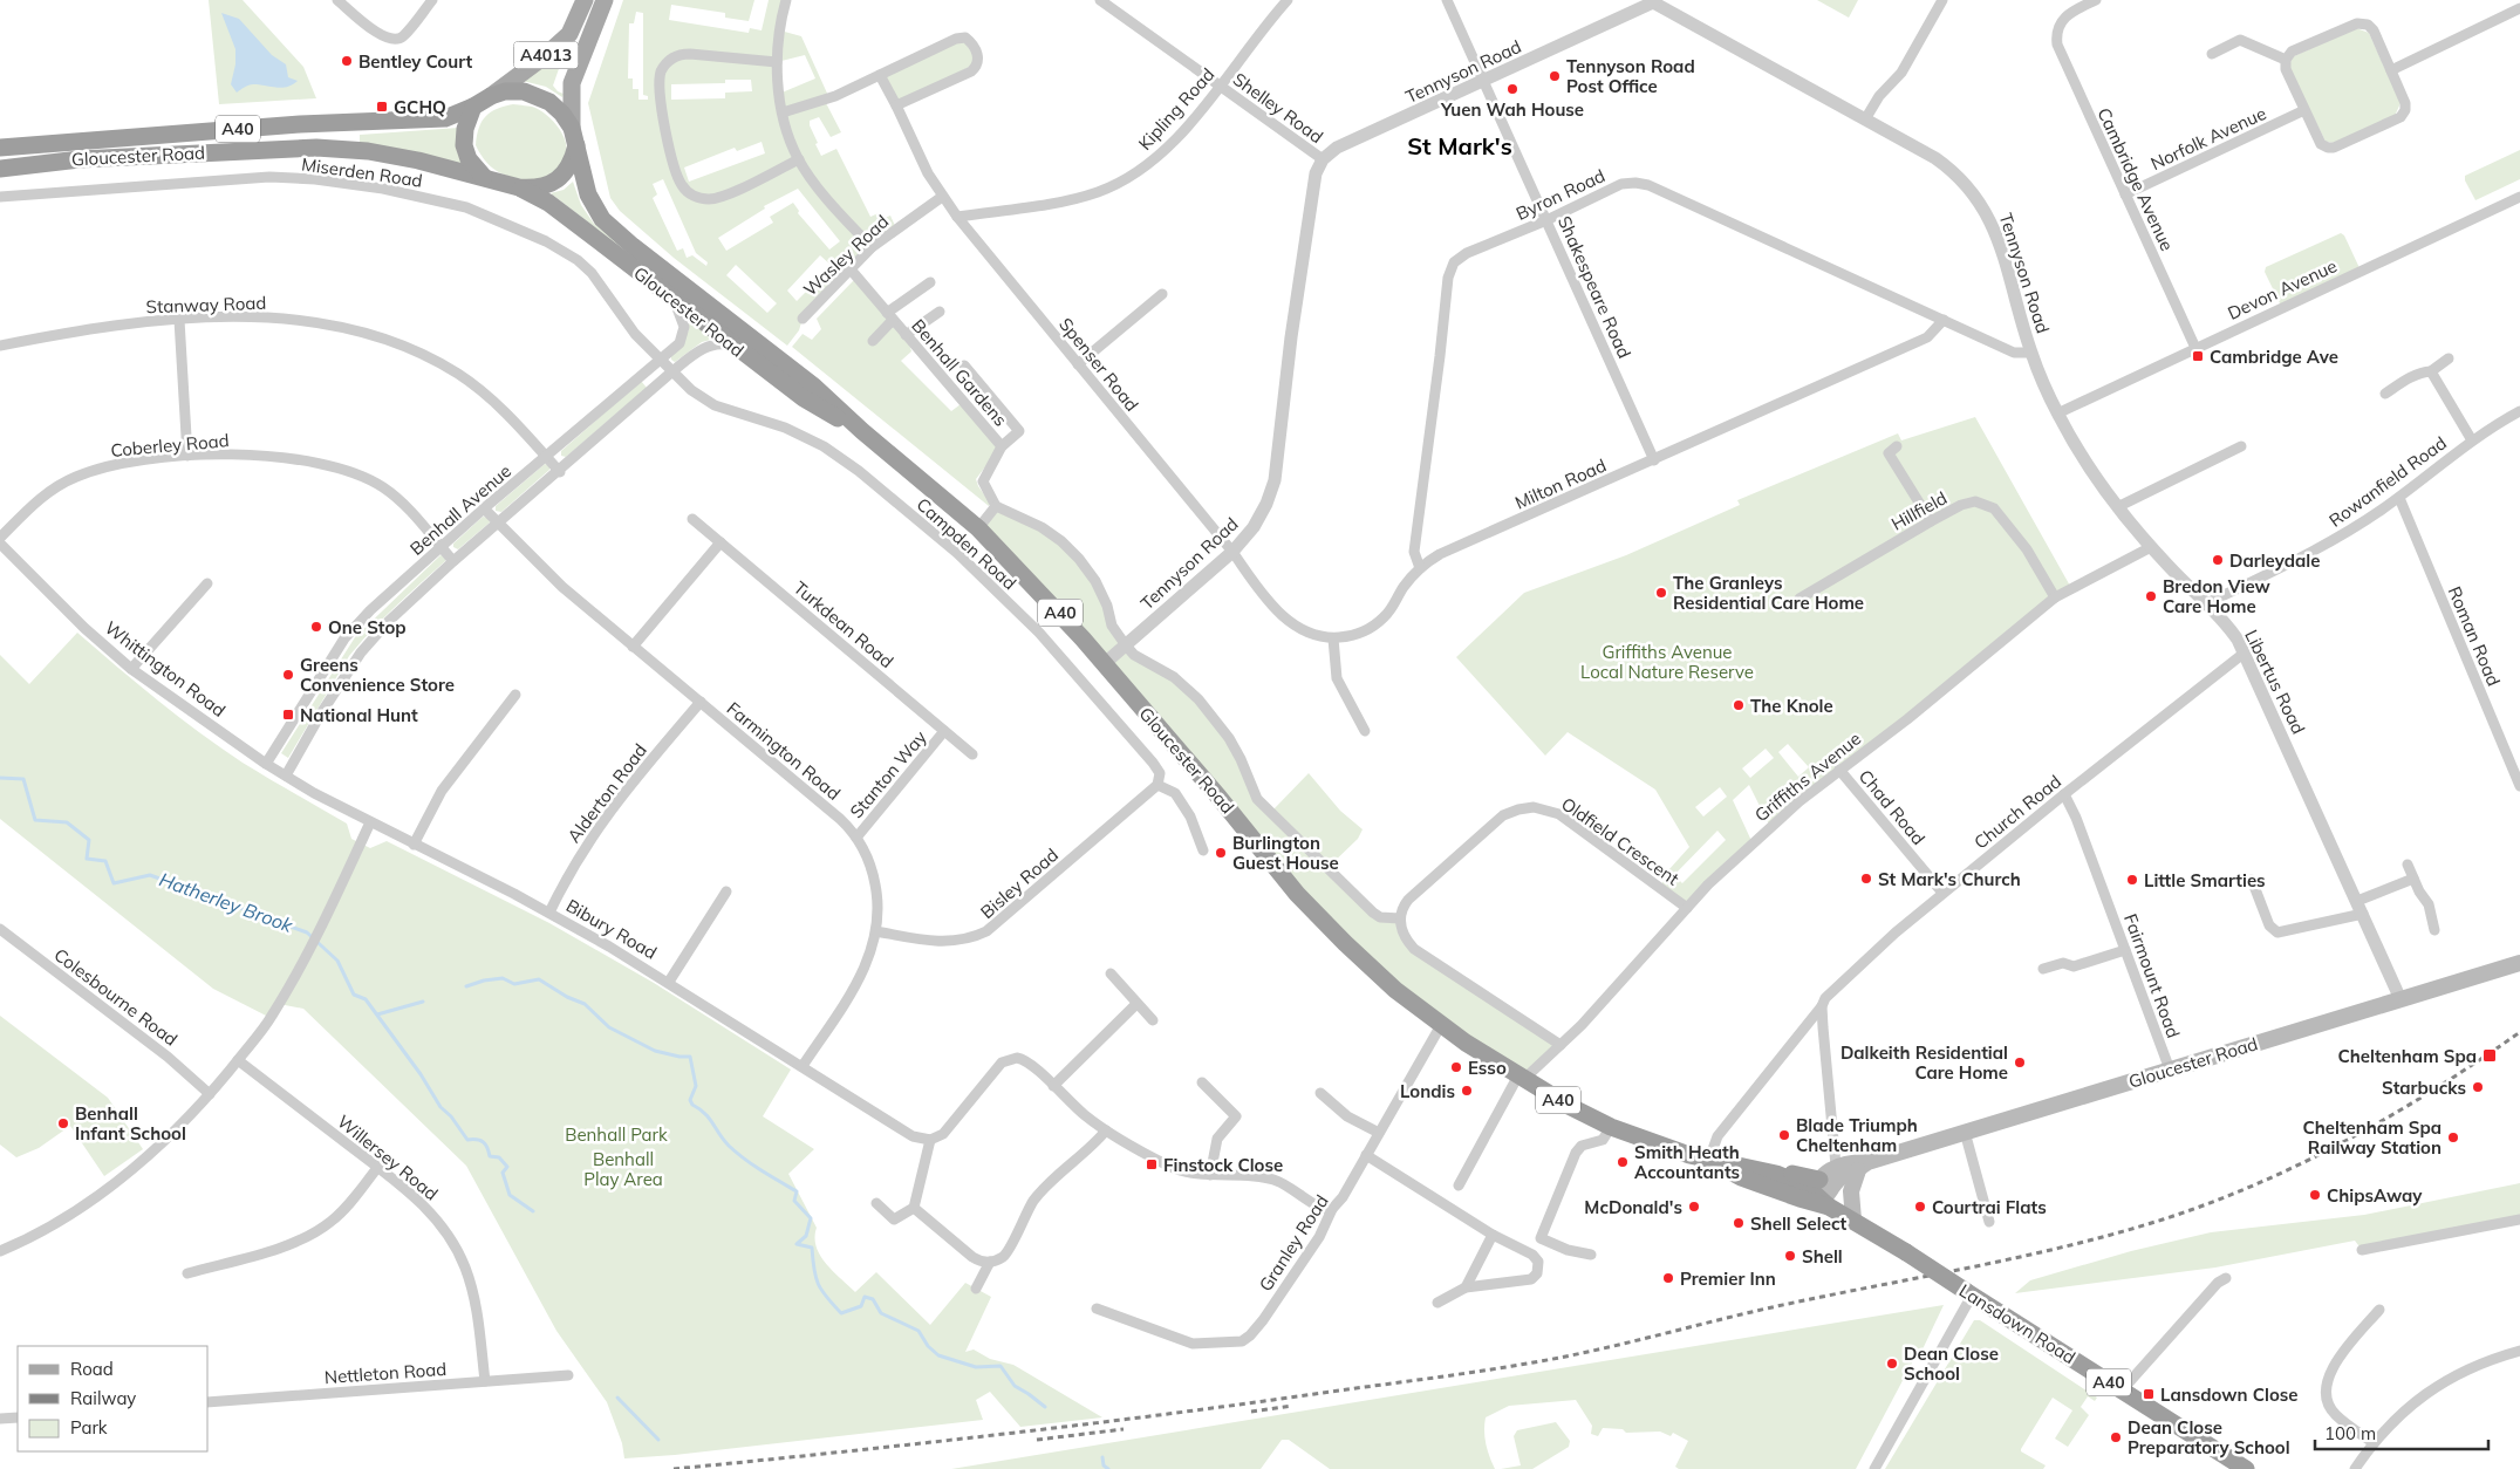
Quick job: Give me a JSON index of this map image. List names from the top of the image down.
{
  "streets": {
    "highway": ["A40", "Gloucester Road", "Lansdown Road"],
    "main road": ["A4013"],
    "street": [
      "Tennyson Road",
      "Shelley Road",
      "Kipling Road",
      "Norfolk Avenue",
      "Miserden Road",
      "Cambridge Avenue",
      "Byron Road",
      "Wasley Road",
      "Shakespeare Road",
      "Devon Avenue",
      "Stanway Road",
      "Spenser Road",
      "Benhall Gardens",
      "Coberley Road",
      "Rowanfield Road",
      "Milton Road",
      "Benhall Avenue",
      "Hillfield",
      "Campden Road",
      "Turkdean Road",
      "Roman Road",
      "Whittington Road",
      "Libertus Road",
      "Farmington Road",
      "Stanton Way",
      "Griffiths Avenue",
      "Alderton Road",
      "Chad Road",
      "Church Road",
      "Oldfield Crescent",
      "Bisley Road",
      "Bibury Road",
      "Fairmount Road",
      "Colesbourne Road",
      "Willersey Road",
      "Granley Road",
      "Nettleton Road"
    ]
  },
  "crossings": [
    ["A4013", "Gloucester Road"],
    ["Tennyson Road", "Shelley Road"],
    ["Tennyson Road", "Gloucester Road"],
    ["Tennyson Road", "Byron Road"],
    ["Tennyson Road", "Shakespeare Road"],
    ["Tennyson Road", "Spenser Road"],
    ["Tennyson Road", "Milton Road"],
    ["Tennyson Road", "Libertus Road"],
    ["Shelley Road", "Kipling Road"],
    ["Kipling Road", "Spenser Road"],
    ["Norfolk Avenue", "Cambridge Avenue"],
    ["Gloucester Road", "Benhall Avenue"],
    ["Gloucester Road", "Libertus Road"],
    ["Gloucester Road", "Griffiths Avenue"],
    ["Gloucester Road", "Church Road"],
    ["Gloucester Road", "Fairmount Road"],
    ["Gloucester Road", "Granley Road"],
    ["Gloucester Road", "Lansdown Road"],
    ["Miserden Road", "Benhall Avenue"],
    ["Miserden Road", "Campden Road"],
    ["Cambridge Avenue", "Devon Avenue"],
    ["Byron Road", "Shakespeare Road"],
    ["Byron Road", "Milton Road"],
    ["Byron Road", "Libertus Road"],
    ["Wasley Road", "Spenser Road"],
    ["Wasley Road", "Benhall Gardens"],
    ["Shakespeare Road", "Milton Road"],
    ["Devon Avenue", "Libertus Road"],
    ["Stanway Road", "Benhall Avenue"],
    ["Spenser Road", "Milton Road"],
    ["Coberley Road", "Benhall Avenue"],
    ["Rowanfield Road", "Roman Road"],
    ["Rowanfield Road", "Libertus Road"],
    ["Benhall Avenue", "Campden Road"],
    ["Benhall Avenue", "Whittington Road"],
    ["Benhall Avenue", "Farmington Road"],
    ["Benhall Avenue", "Bibury Road"],
    ["Hillfield", "Griffiths Avenue"],
    ["Campden Road", "Bisley Road"],
    ["Turkdean Road", "Stanton Way"],
    ["Whittington Road", "Bibury Road"],
    ["Libertus Road", "Griffiths Avenue"],
    ["Libertus Road", "Church Road"],
    ["Farmington Road", "Stanton Way"],
    ["Farmington Road", "Alderton Road"],
    ["Farmington Road", "Bisley Road"],
    ["Farmington Road", "Bibury Road"],
    ["Griffiths Avenue", "Chad Road"],
    ["Griffiths Avenue", "Oldfield Crescent"],
    ["Alderton Road", "Bibury Road"],
    ["Chad Road", "Church Road"],
    ["Church Road", "Fairmount Road"],
    ["Willersey Road", "Nettleton Road"]
  ],
  "districts": ["St Mark's"],
  "water": ["Hatherley Brook"],
  "parks": ["Griffiths Avenue Local Nature Reserve", "Benhall Park", "Benhall Play Area"],
  "places": {
    "other": [
      "Bentley Court",
      "Tennyson Road Post Office",
      "Yuen Wah House",
      "Darleydale",
      "The Granleys Residential Care Home",
      "Bredon View Care Home",
      "One Stop",
      "Greens Convenience Store",
      "The Knole",
      "Burlington Guest House",
      "St Mark's Church",
      "Little Smarties",
      "Dalkeith Residential Care Home",
      "Esso",
      "Starbucks",
      "Londis",
      "Benhall Infant School",
      "Blade Triumph Cheltenham",
      "Cheltenham Spa Railway Station",
      "Smith Heath Accountants",
      "ChipsAway",
      "McDonald's",
      "Courtrai Flats",
      "Shell Select",
      "Shell",
      "Premier Inn",
      "Dean Close School",
      "Dean Close Preparatory School"
    ],
    "transit": [
      "GCHQ",
      "Cambridge Ave",
      "National Hunt",
      "Cheltenham Spa",
      "Finstock Close",
      "Lansdown Close"
    ]
  },
  "legend": ["Road", "Railway", "Park"],
  "scale_bar": "100 m"
}
